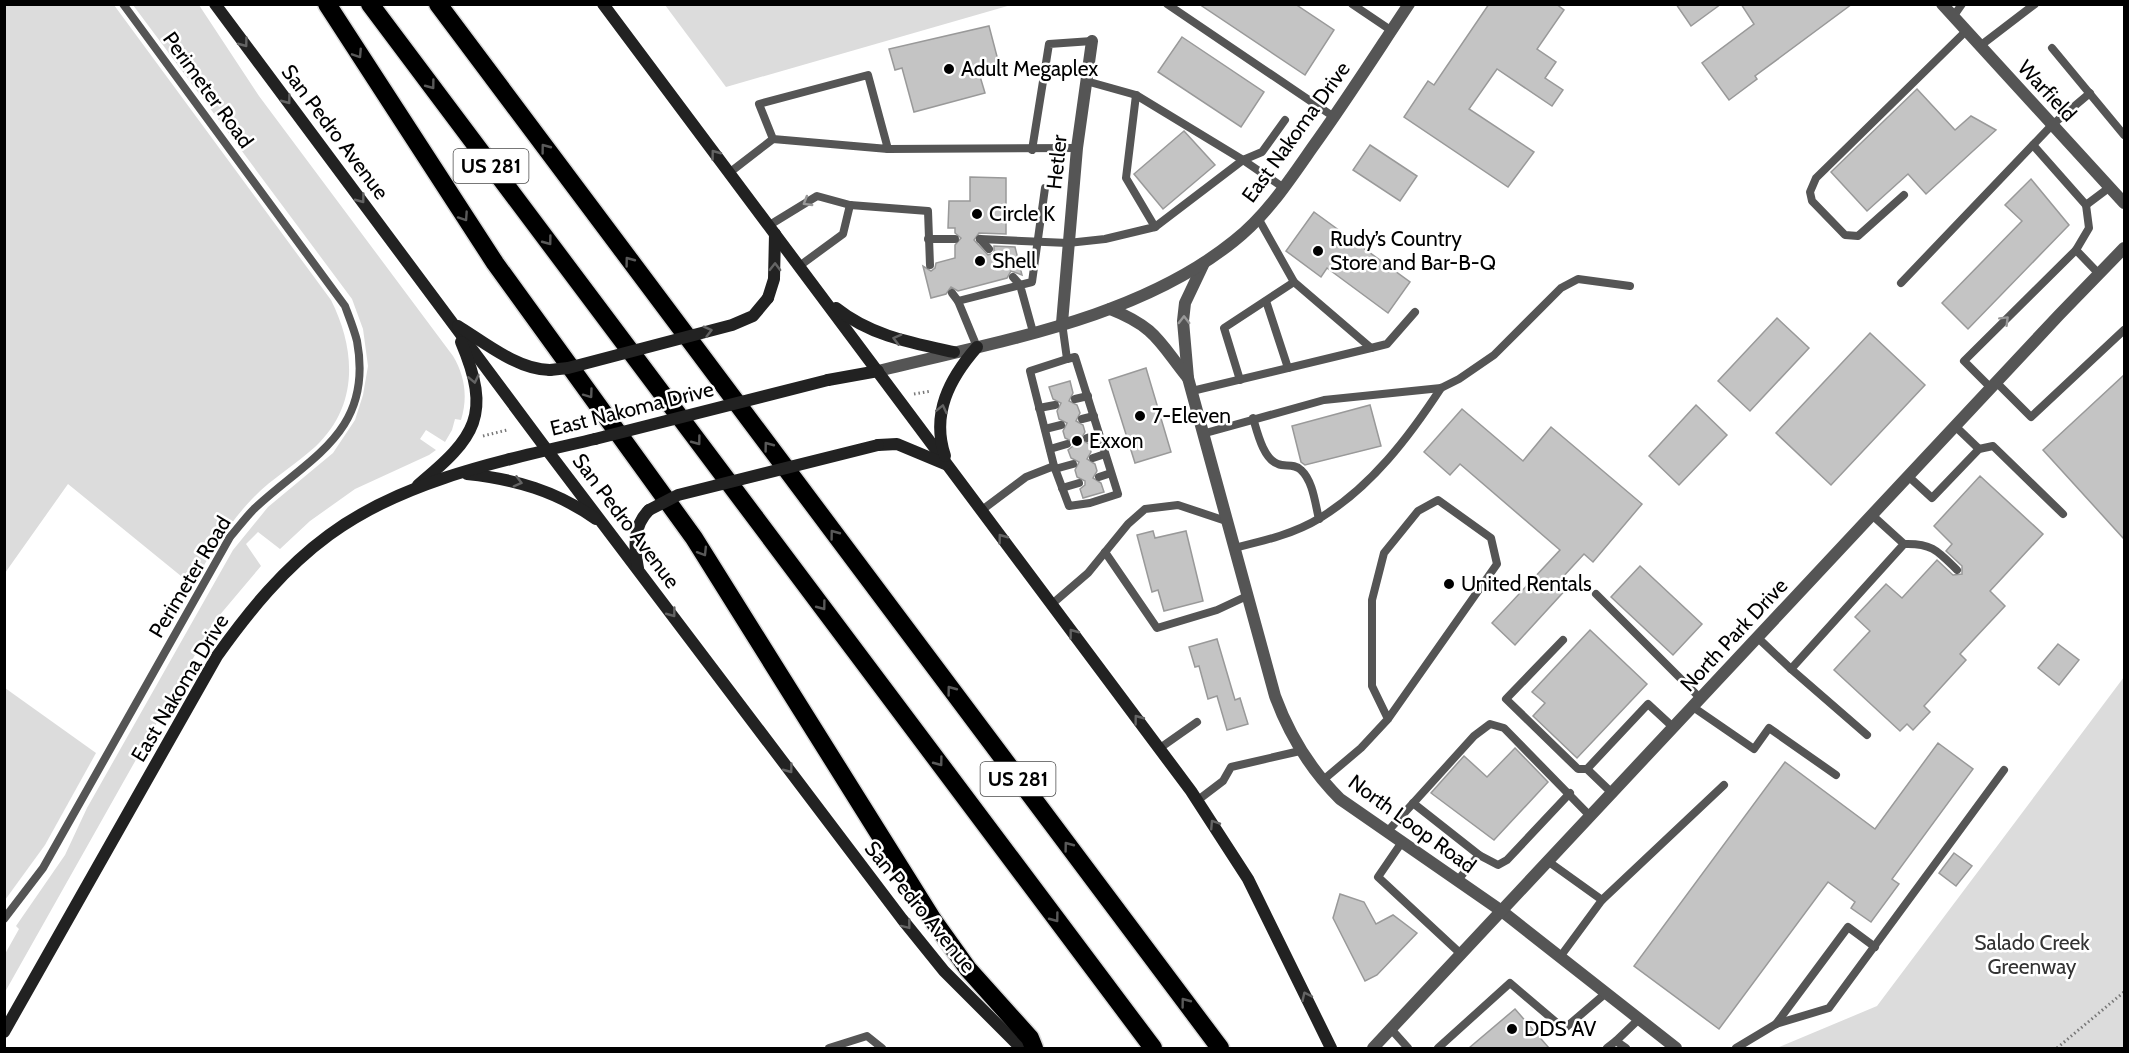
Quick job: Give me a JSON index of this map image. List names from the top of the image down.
{
  "streets": {
    "highway": ["US 281"],
    "main road": ["San Pedro Avenue", "East Nakoma Drive"],
    "street": [
      "Warfield",
      "Hetler",
      "North Park Drive",
      "North Loop Road"
    ],
    "lane": ["Perimeter Road"]
  },
  "crossings": [
    ["San Pedro Avenue", "East Nakoma Drive"],
    ["East Nakoma Drive", "Hetler"],
    ["East Nakoma Drive", "North Loop Road"],
    ["North Park Drive", "North Loop Road"]
  ],
  "one_way": ["San Pedro Avenue"],
  "parks": ["Salado Creek Greenway"],
  "places": [
    "Adult Megaplex",
    "Circle K",
    "Rudy’s Country Store and Bar-B-Q",
    "Shell",
    "7-Eleven",
    "Exxon",
    "United Rentals",
    "DDS AV"
  ]
}
